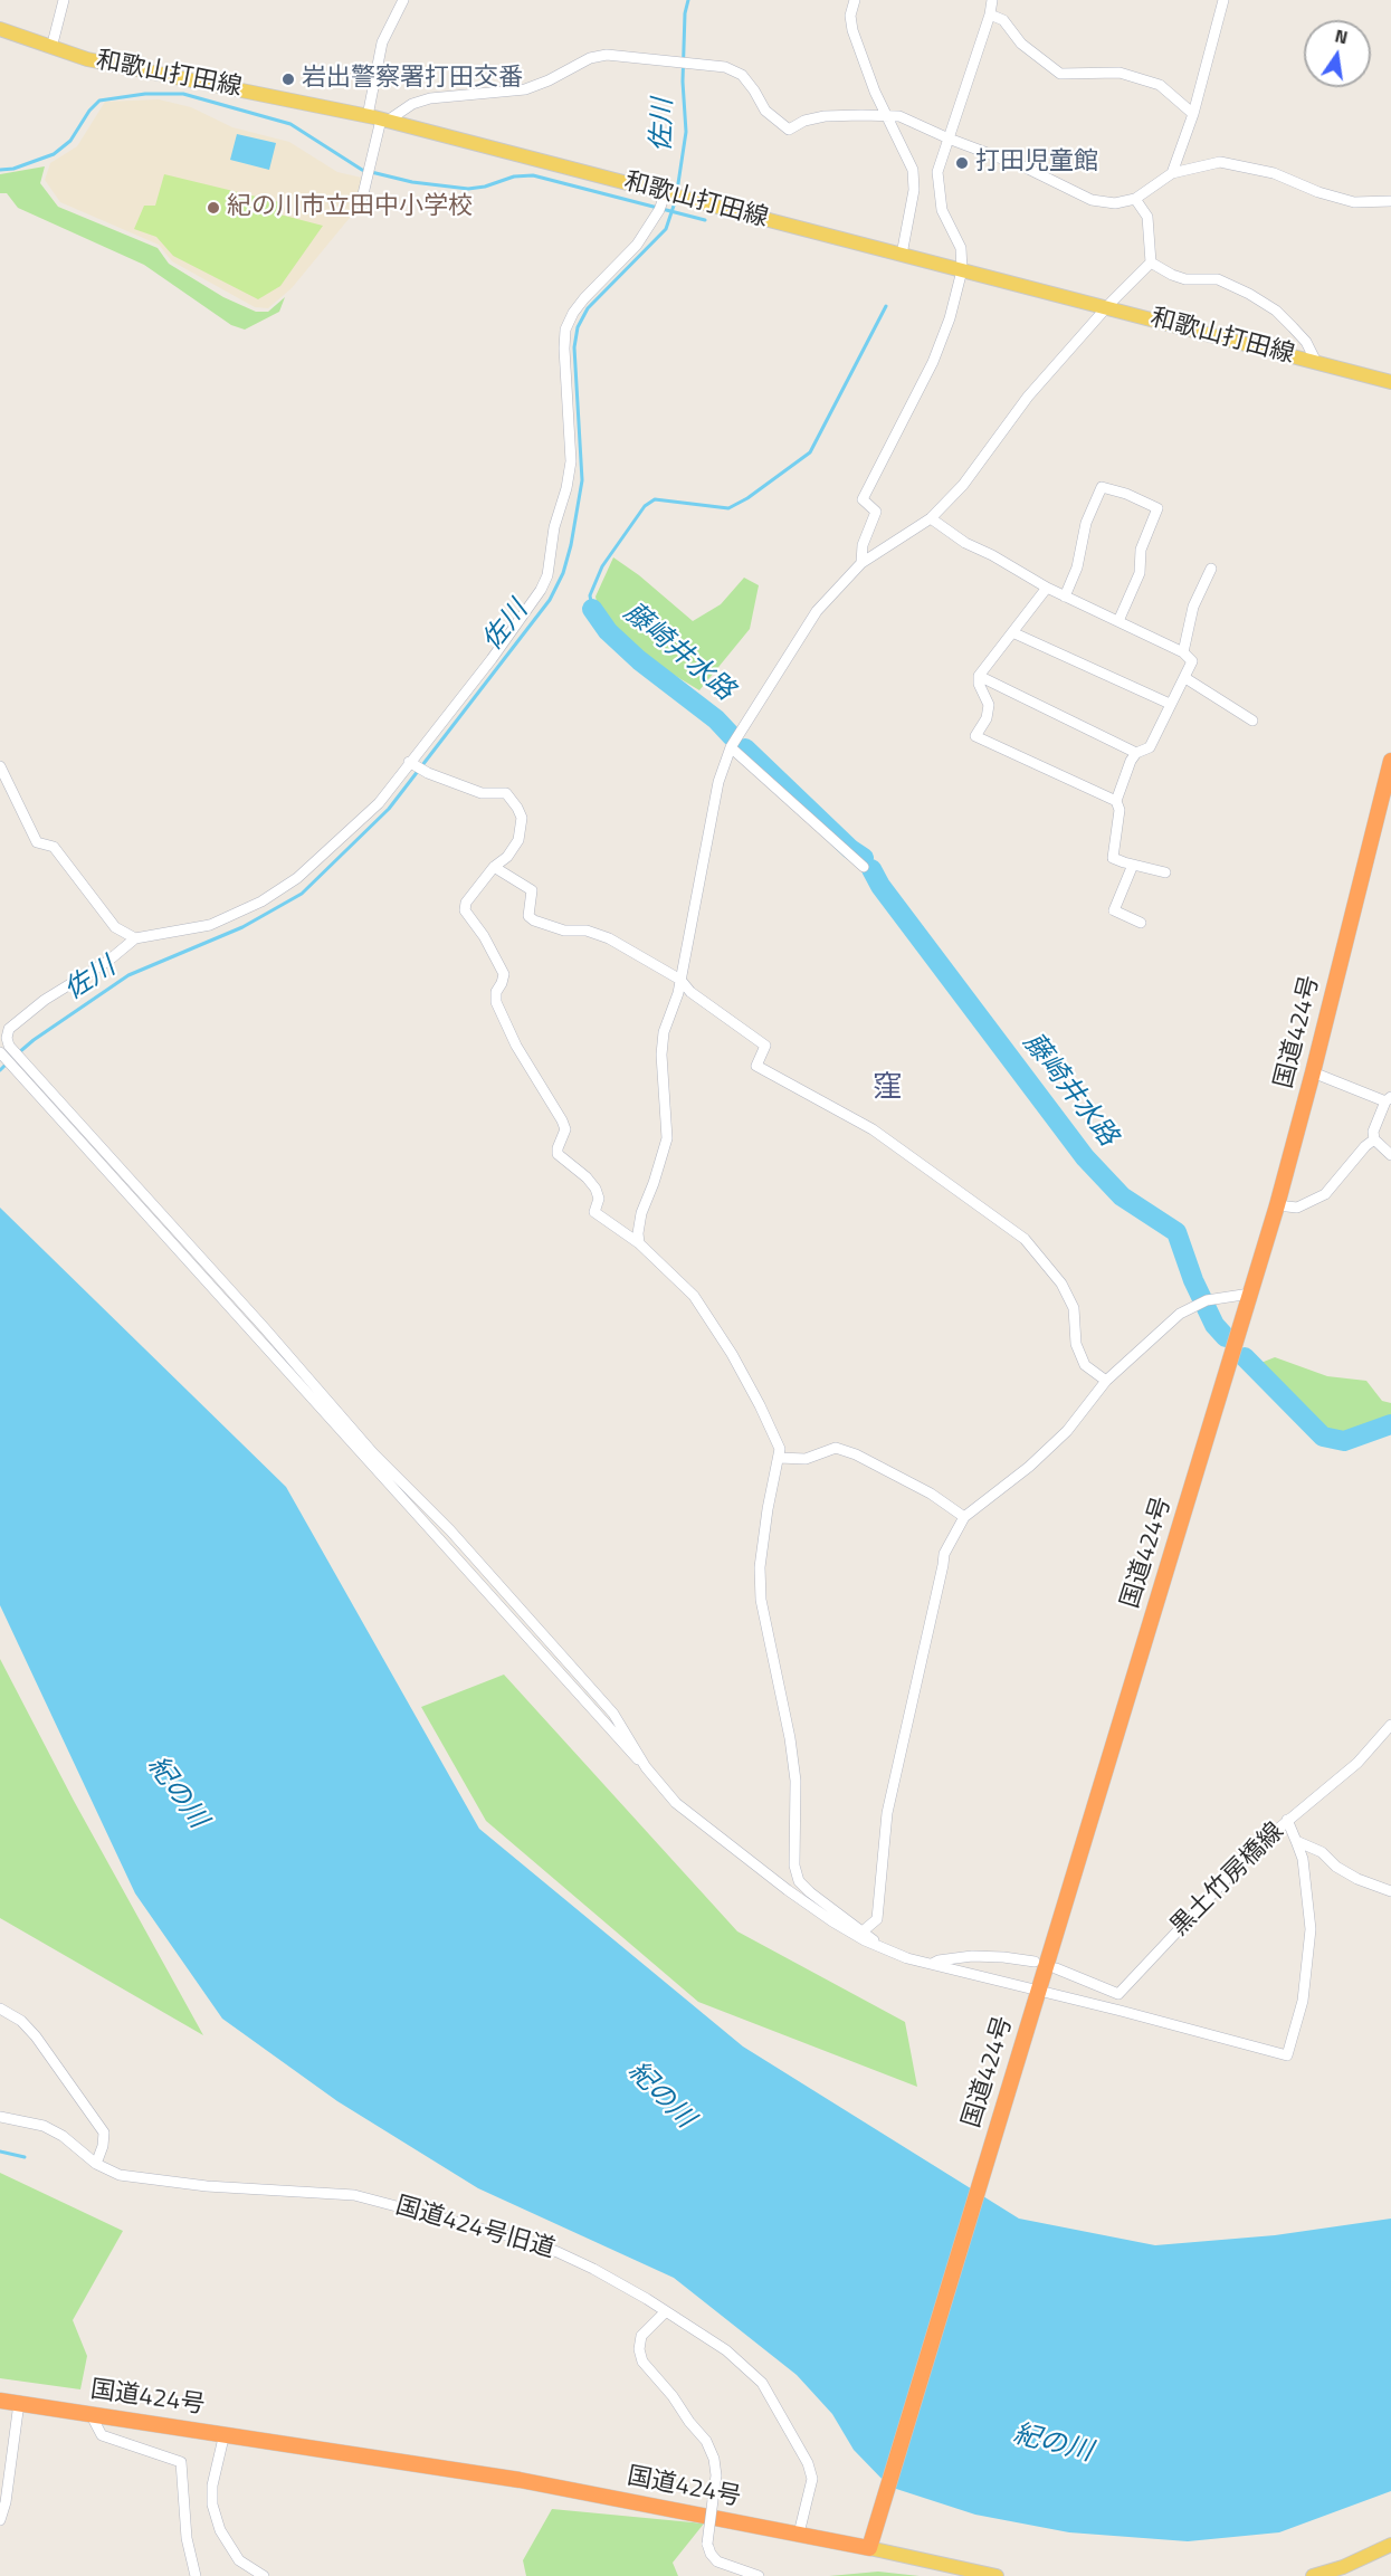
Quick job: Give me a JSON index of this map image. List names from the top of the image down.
{
  "streets": {
    "highway": ["国道424号"],
    "main road": ["和歌山打田線"],
    "street": ["黒土竹房橋線", "国道424号旧道"]
  },
  "crossings": [
    ["国道424号", "国道424号旧道"]
  ],
  "districts": ["窪"],
  "water": ["佐川", "藤崎井水路", "紀の川"],
  "places": ["岩出警察署打田交番", "打田児童館", "紀の川市立田中小学校"],
  "north": "top"
}
